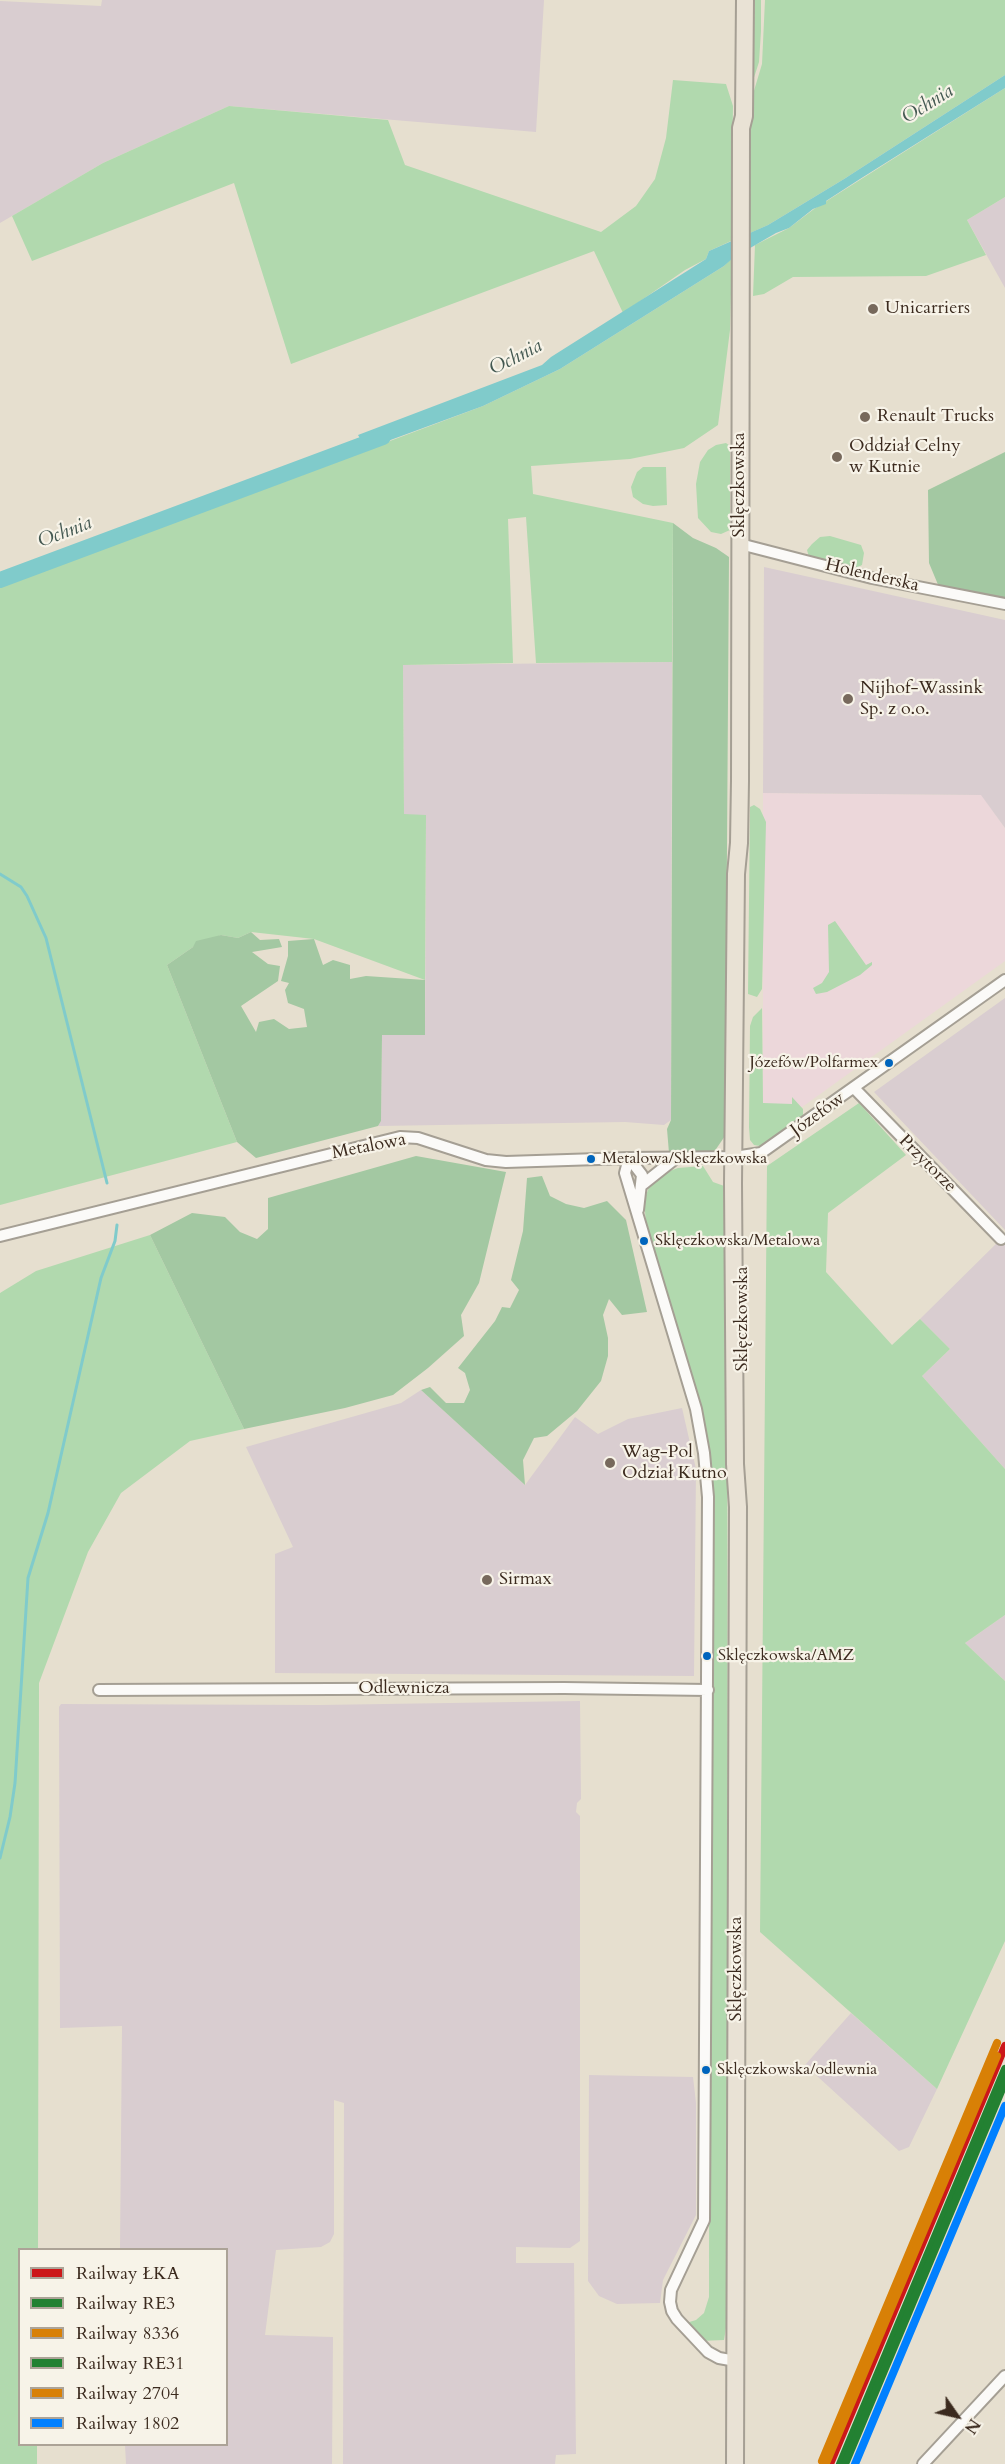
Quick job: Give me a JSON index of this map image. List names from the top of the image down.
{
  "streets": {
    "main road": ["Sklęczkowska"],
    "street": [
      "Holenderska",
      "Józefów",
      "Metalowa",
      "Przytorze",
      "Odlewnicza"
    ]
  },
  "crossings": [
    ["Sklęczkowska", "Holenderska"],
    ["Sklęczkowska", "Józefów"],
    ["Sklęczkowska", "Metalowa"],
    ["Józefów", "Metalowa"],
    ["Józefów", "Przytorze"]
  ],
  "water": ["Ochnia"],
  "places": [
    "Unicarriers",
    "Renault Trucks",
    "Oddział Celny w Kutnie",
    "Nijhof-Wassink Sp. z o.o.",
    "Józefów/Polfarmex",
    "Metalowa/Sklęczkowska",
    "Sklęczkowska/Metalowa",
    "Wag-Pol Odział Kutno",
    "Sirmax",
    "Sklęczkowska/AMZ",
    "Sklęczkowska/odlewnia"
  ],
  "lines": [
    "rail line 8336",
    "rail line ŁKA",
    "rail line 2704",
    "rail line RE3",
    "rail line RE31",
    "rail line 1802"
  ],
  "legend": [
    "Railway ŁKA",
    "Railway RE3",
    "Railway 8336",
    "Railway RE31",
    "Railway 2704",
    "Railway 1802"
  ],
  "north": "bottom right"
}
